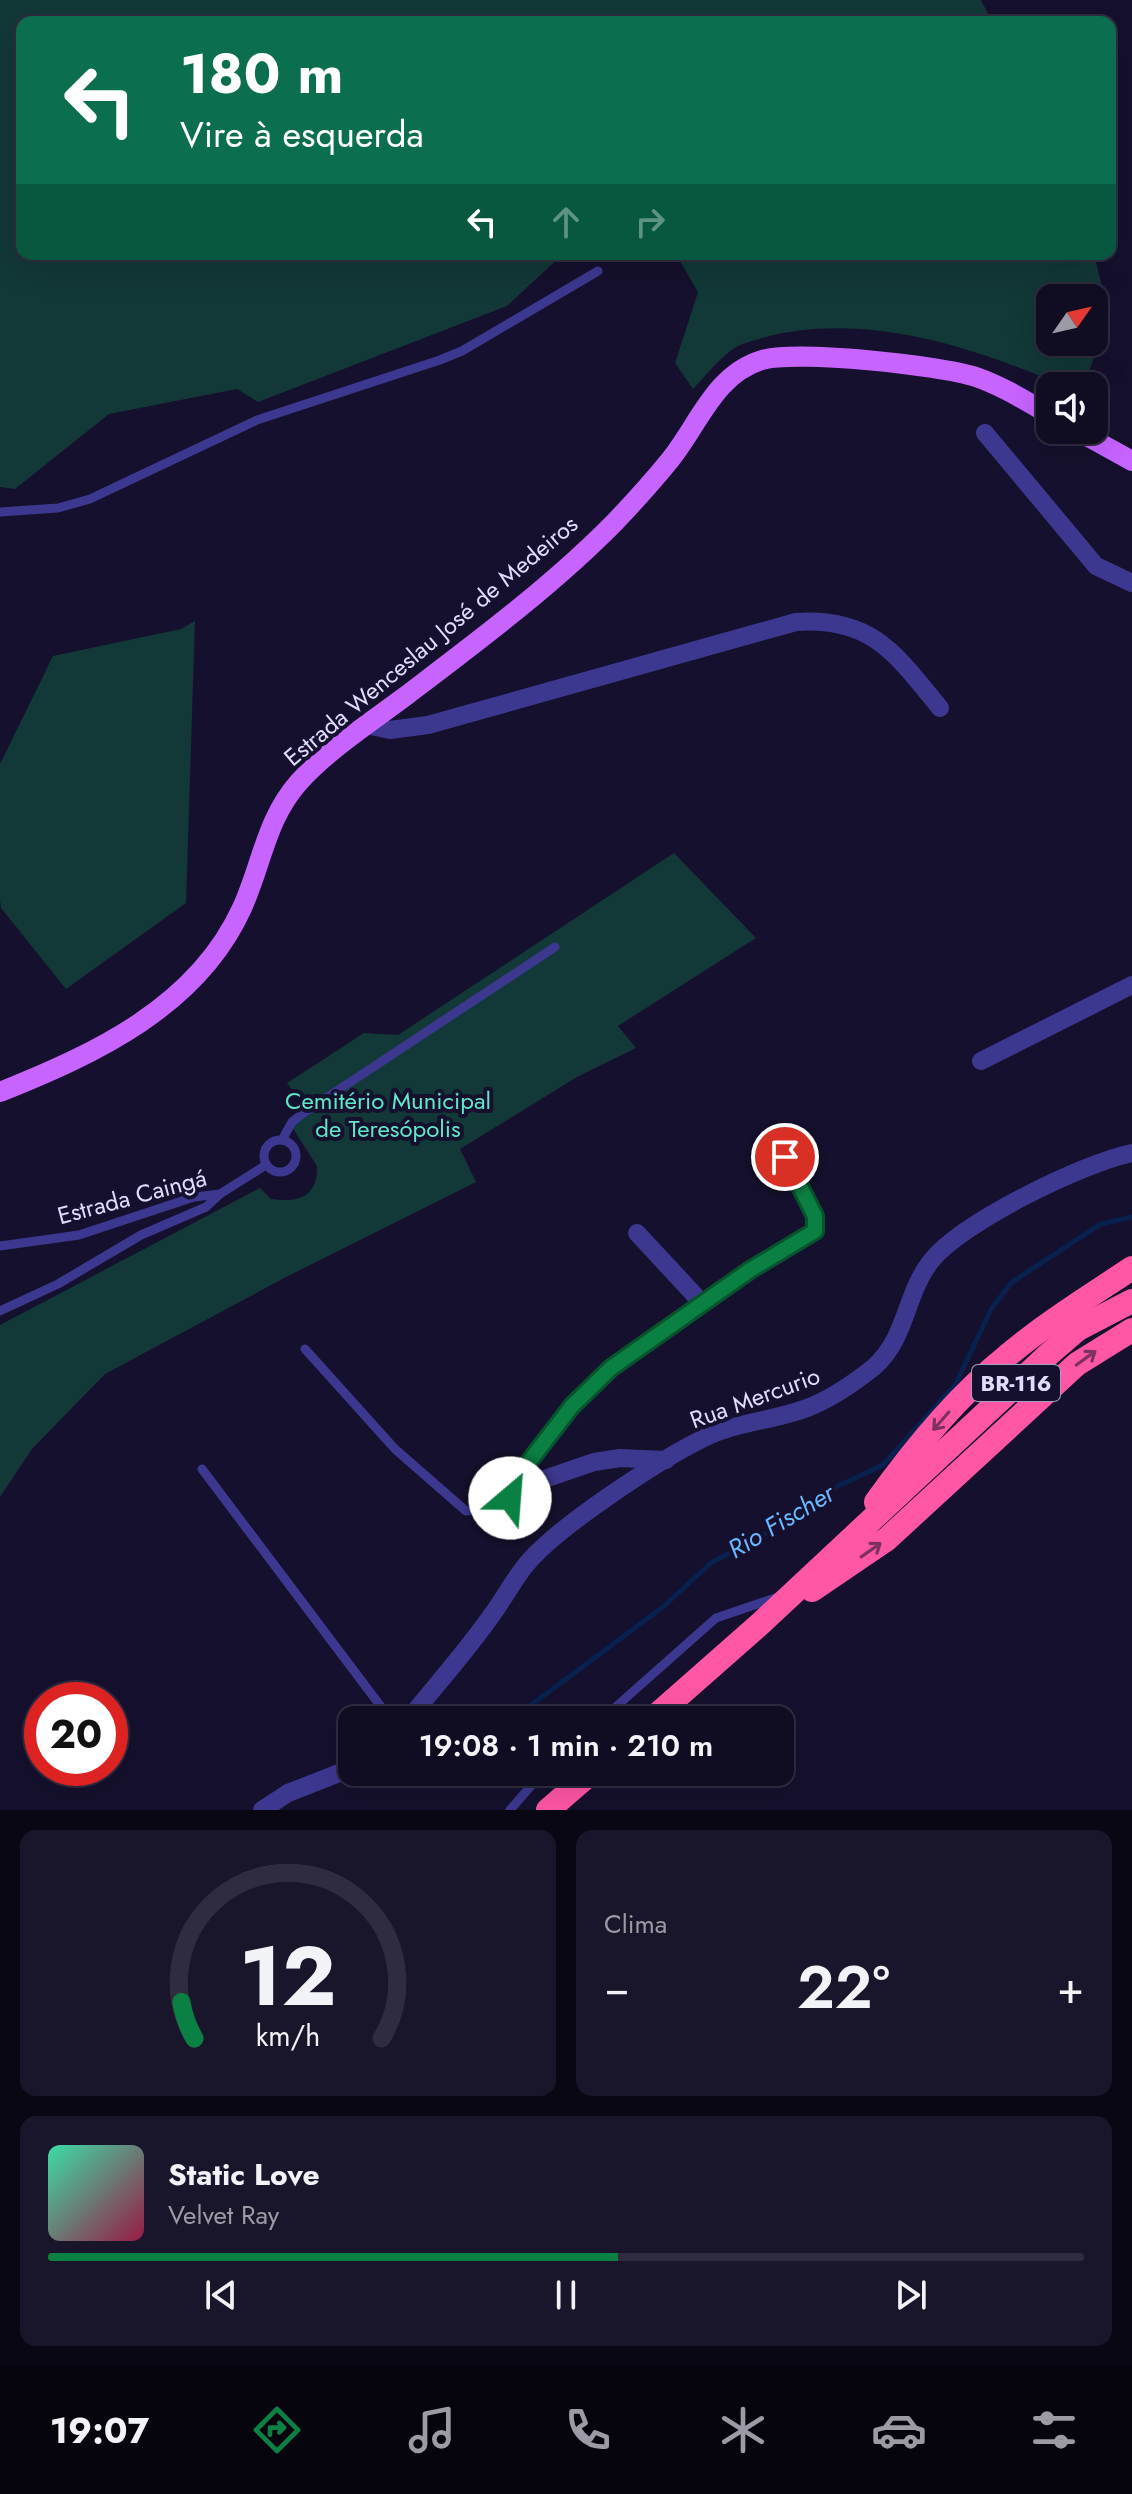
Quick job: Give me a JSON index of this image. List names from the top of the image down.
{
  "streets": {
    "highway": ["BR-116"],
    "main road": ["Estrada Wenceslau José de Medeiros"],
    "street": ["Rua Mercurio"],
    "lane": ["Estrada Caingá"]
  },
  "water": ["Rio Fischer"],
  "parks": ["Cemitério Municipal de Teresópolis"],
  "north": "top right",
  "page": {
    "turn": ["180 m", "Vire à esquerda"],
    "limit": "20",
    "trip": "19:08 · 1 min · 210 m",
    "tile": "Clima",
    "heat": ["−", "22°", "+"],
    "song": ["Static Love", "Velvet Ray"],
    "tabs": "19:07",
    "gauge": ["12", "km/h"]
  }
}
